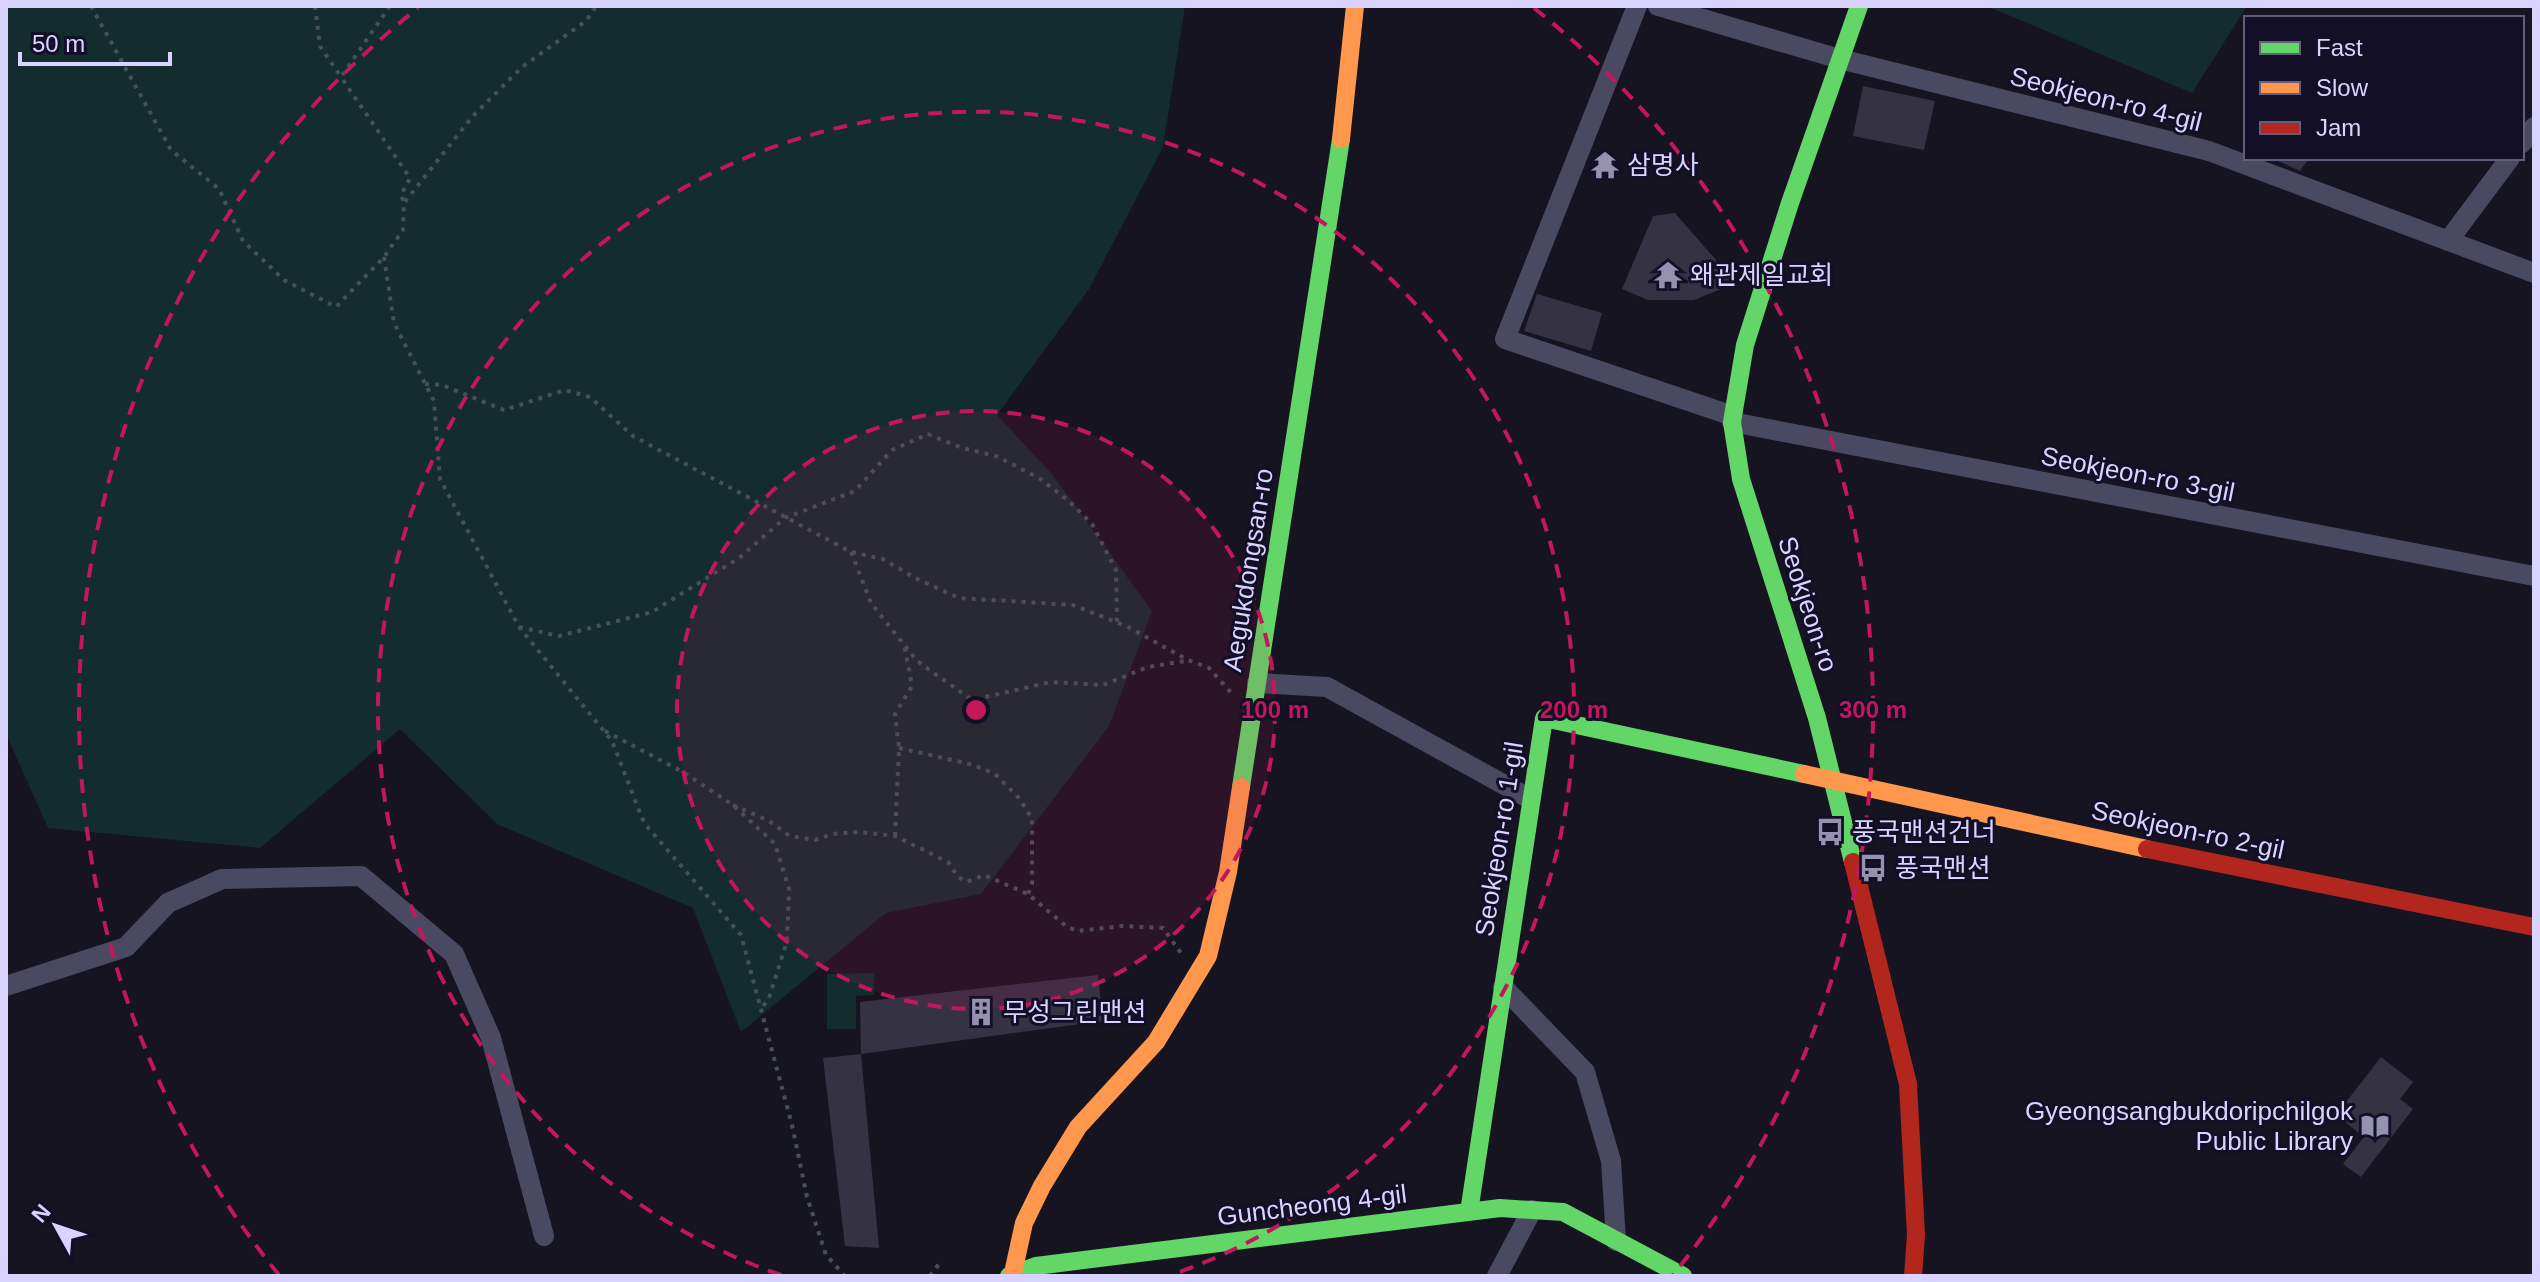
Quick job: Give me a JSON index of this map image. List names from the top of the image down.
{
  "streets": {
    "street": [
      "Seokjeon-ro 4-gil",
      "Seokjeon-ro 3-gil",
      "Aegukdongsan-ro",
      "Seokjeon-ro",
      "Seokjeon-ro 2-gil",
      "Seokjeon-ro 1-gil",
      "Guncheong 4-gil"
    ]
  },
  "crossings": [
    ["Seokjeon-ro 4-gil", "Seokjeon-ro"],
    ["Seokjeon-ro 3-gil", "Seokjeon-ro"],
    ["Aegukdongsan-ro", "Guncheong 4-gil"],
    ["Seokjeon-ro", "Seokjeon-ro 2-gil"],
    ["Seokjeon-ro", "Seokjeon-ro 1-gil"],
    ["Seokjeon-ro 2-gil", "Seokjeon-ro 1-gil"],
    ["Seokjeon-ro 1-gil", "Guncheong 4-gil"]
  ],
  "places": {
    "temple": ["삼명사", "왜관제일교회"],
    "bus stop": ["풍국맨션건너", "풍국맨션"],
    "building": ["무성그린맨션"],
    "library": ["Gyeongsangbukdoripchilgok Public Library"]
  },
  "legend": ["Fast", "Slow", "Jam"],
  "scale_bar": "50 m",
  "north": "top left",
  "rings": ["100 m", "200 m", "300 m"]
}
